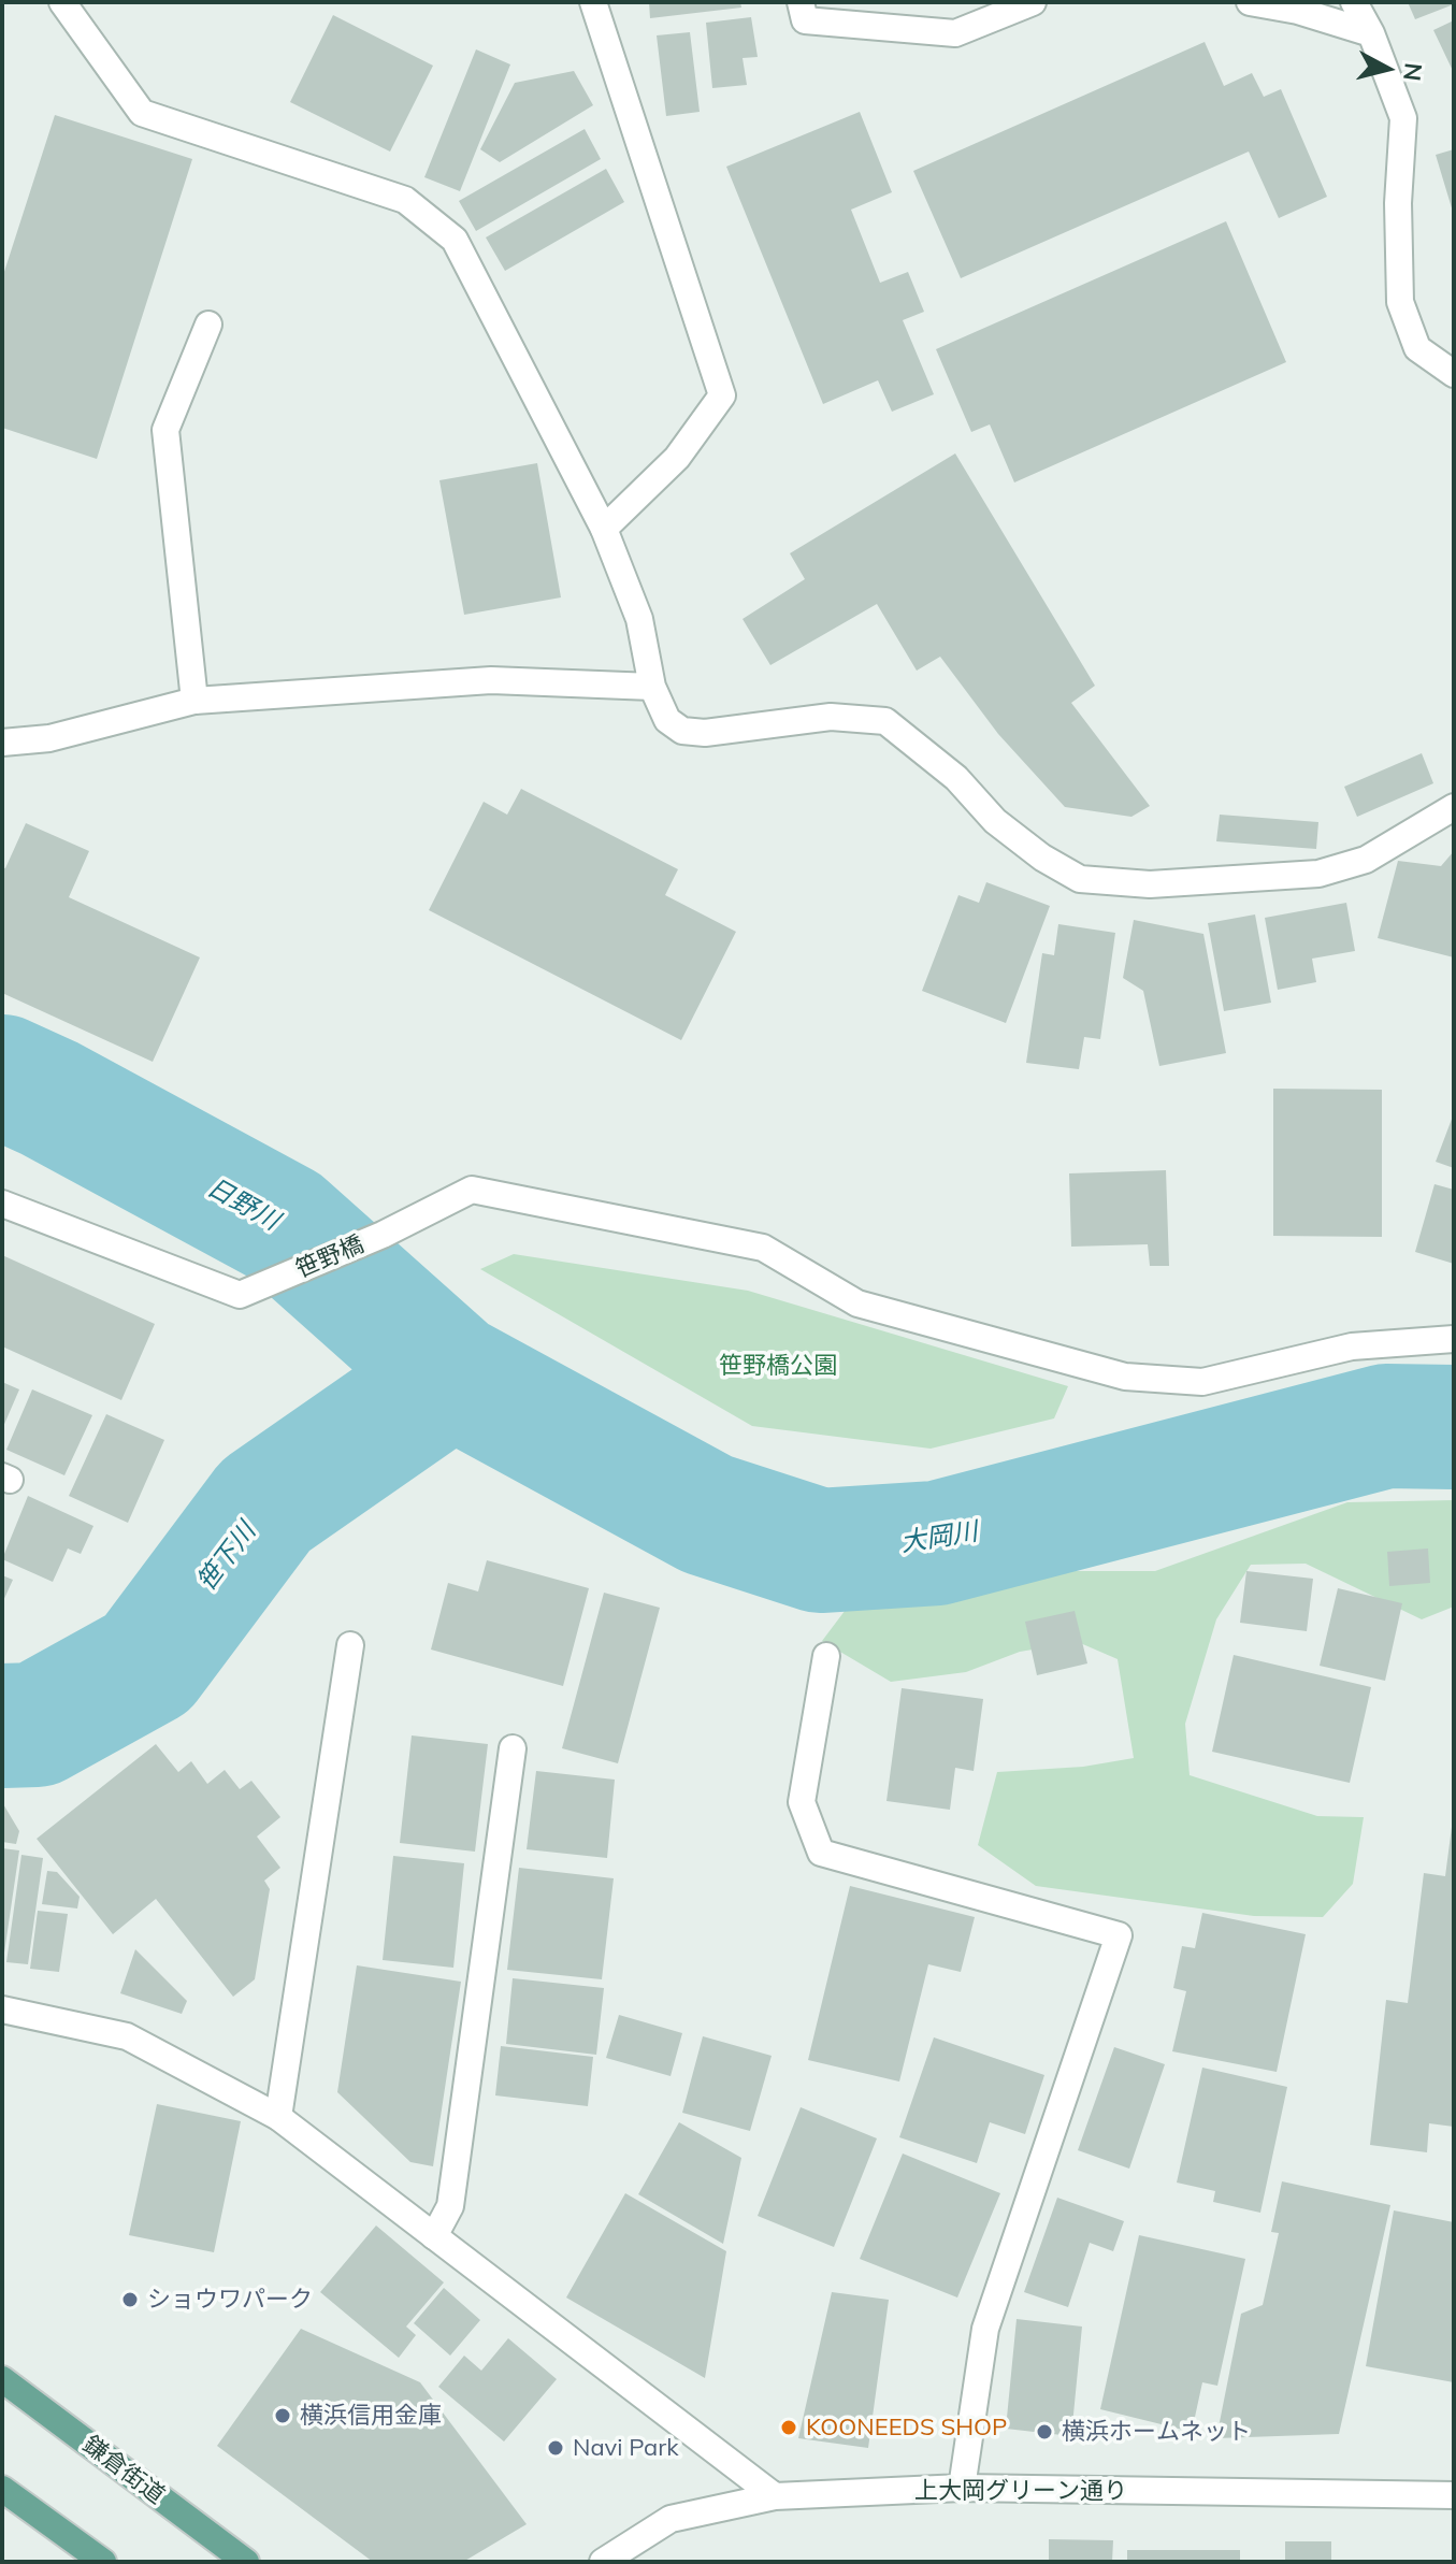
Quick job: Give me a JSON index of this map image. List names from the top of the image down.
{
  "streets": {
    "main road": ["鎌倉街道"],
    "street": ["笹野橋", "上大岡グリーン通り"]
  },
  "water": ["日野川", "大岡川", "笹下川"],
  "parks": ["笹野橋公園"],
  "places": [
    "ショウワパーク",
    "横浜信用金庫",
    "KOONEEDS SHOP",
    "横浜ホームネット",
    "Navi Park"
  ],
  "north": "right"
}
